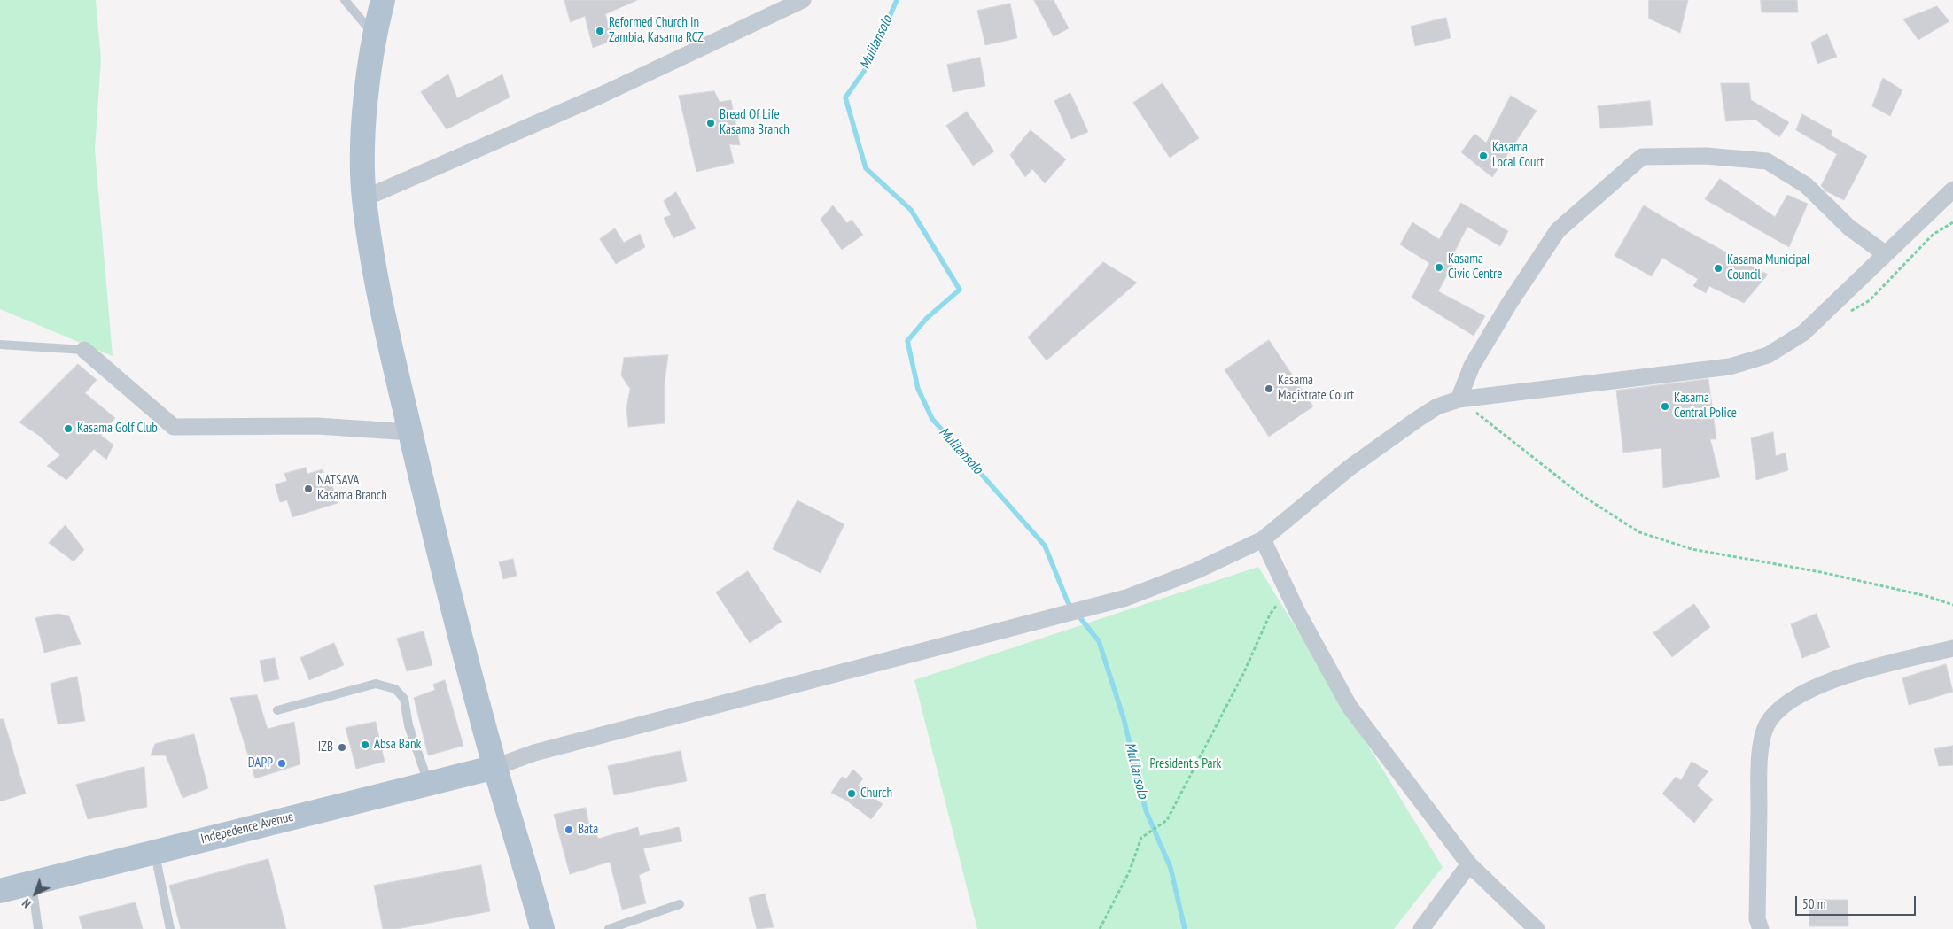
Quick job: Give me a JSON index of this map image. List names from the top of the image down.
{
  "streets": {
    "main road": ["Indepedence Avenue"]
  },
  "water": ["Mulilansolo"],
  "parks": ["President's Park"],
  "places": [
    "Reformed Church In Zambia, Kasama RCZ",
    "Bread Of Life Kasama Branch",
    "Kasama Local Court",
    "Kasama Civic Centre",
    "Kasama Municipal Council",
    "Kasama Magistrate Court",
    "Kasama Central Police",
    "Kasama Golf Club",
    "NATSAVA Kasama Branch",
    "Absa Bank",
    "IZB",
    "DAPP",
    "Church",
    "Bata"
  ],
  "scale_bar": "50 m",
  "north": "bottom left"
}
